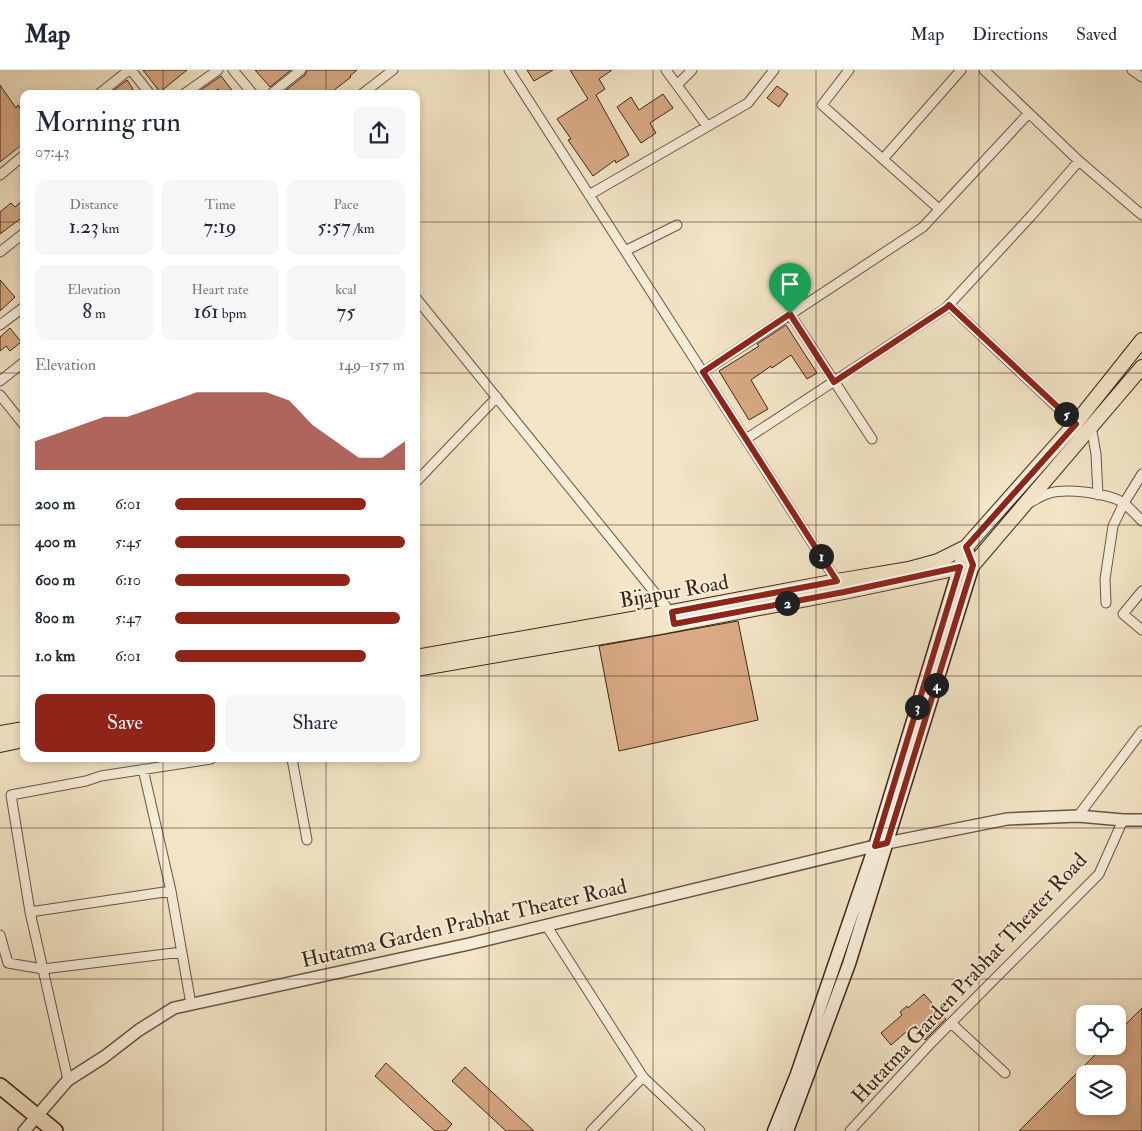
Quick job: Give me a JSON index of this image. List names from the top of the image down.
{
  "streets": {
    "main road": ["Bijapur Road"],
    "street": ["Hutatma Garden Prabhat Theater Road"]
  },
  "page": {
    "header": "Map",
    "nav": ["Map", "Directions", "Saved"],
    "heading": ["Morning run", "07:43"],
    "stats": [
      ["Distance", "1.23 km"],
      ["Time", "7:19"],
      ["Pace", "5:57 /km"],
      ["Elevation", "8 m"],
      ["Heart rate", "161 bpm"],
      ["kcal", "75"]
    ],
    "chart": ["Elevation", "149–157 m"],
    "pins": [
      "5",
      "1",
      "2",
      "4",
      "3"
    ],
    "list": [
      {
        "name": "200 m",
        "note": "6:01"
      },
      {
        "name": "400 m",
        "note": "5:45"
      },
      {
        "name": "600 m",
        "note": "6:10"
      },
      {
        "name": "800 m",
        "note": "5:47"
      },
      {
        "name": "1.0 km",
        "note": "6:01"
      }
    ],
    "buttons": ["Save", "Share"]
  }
}
